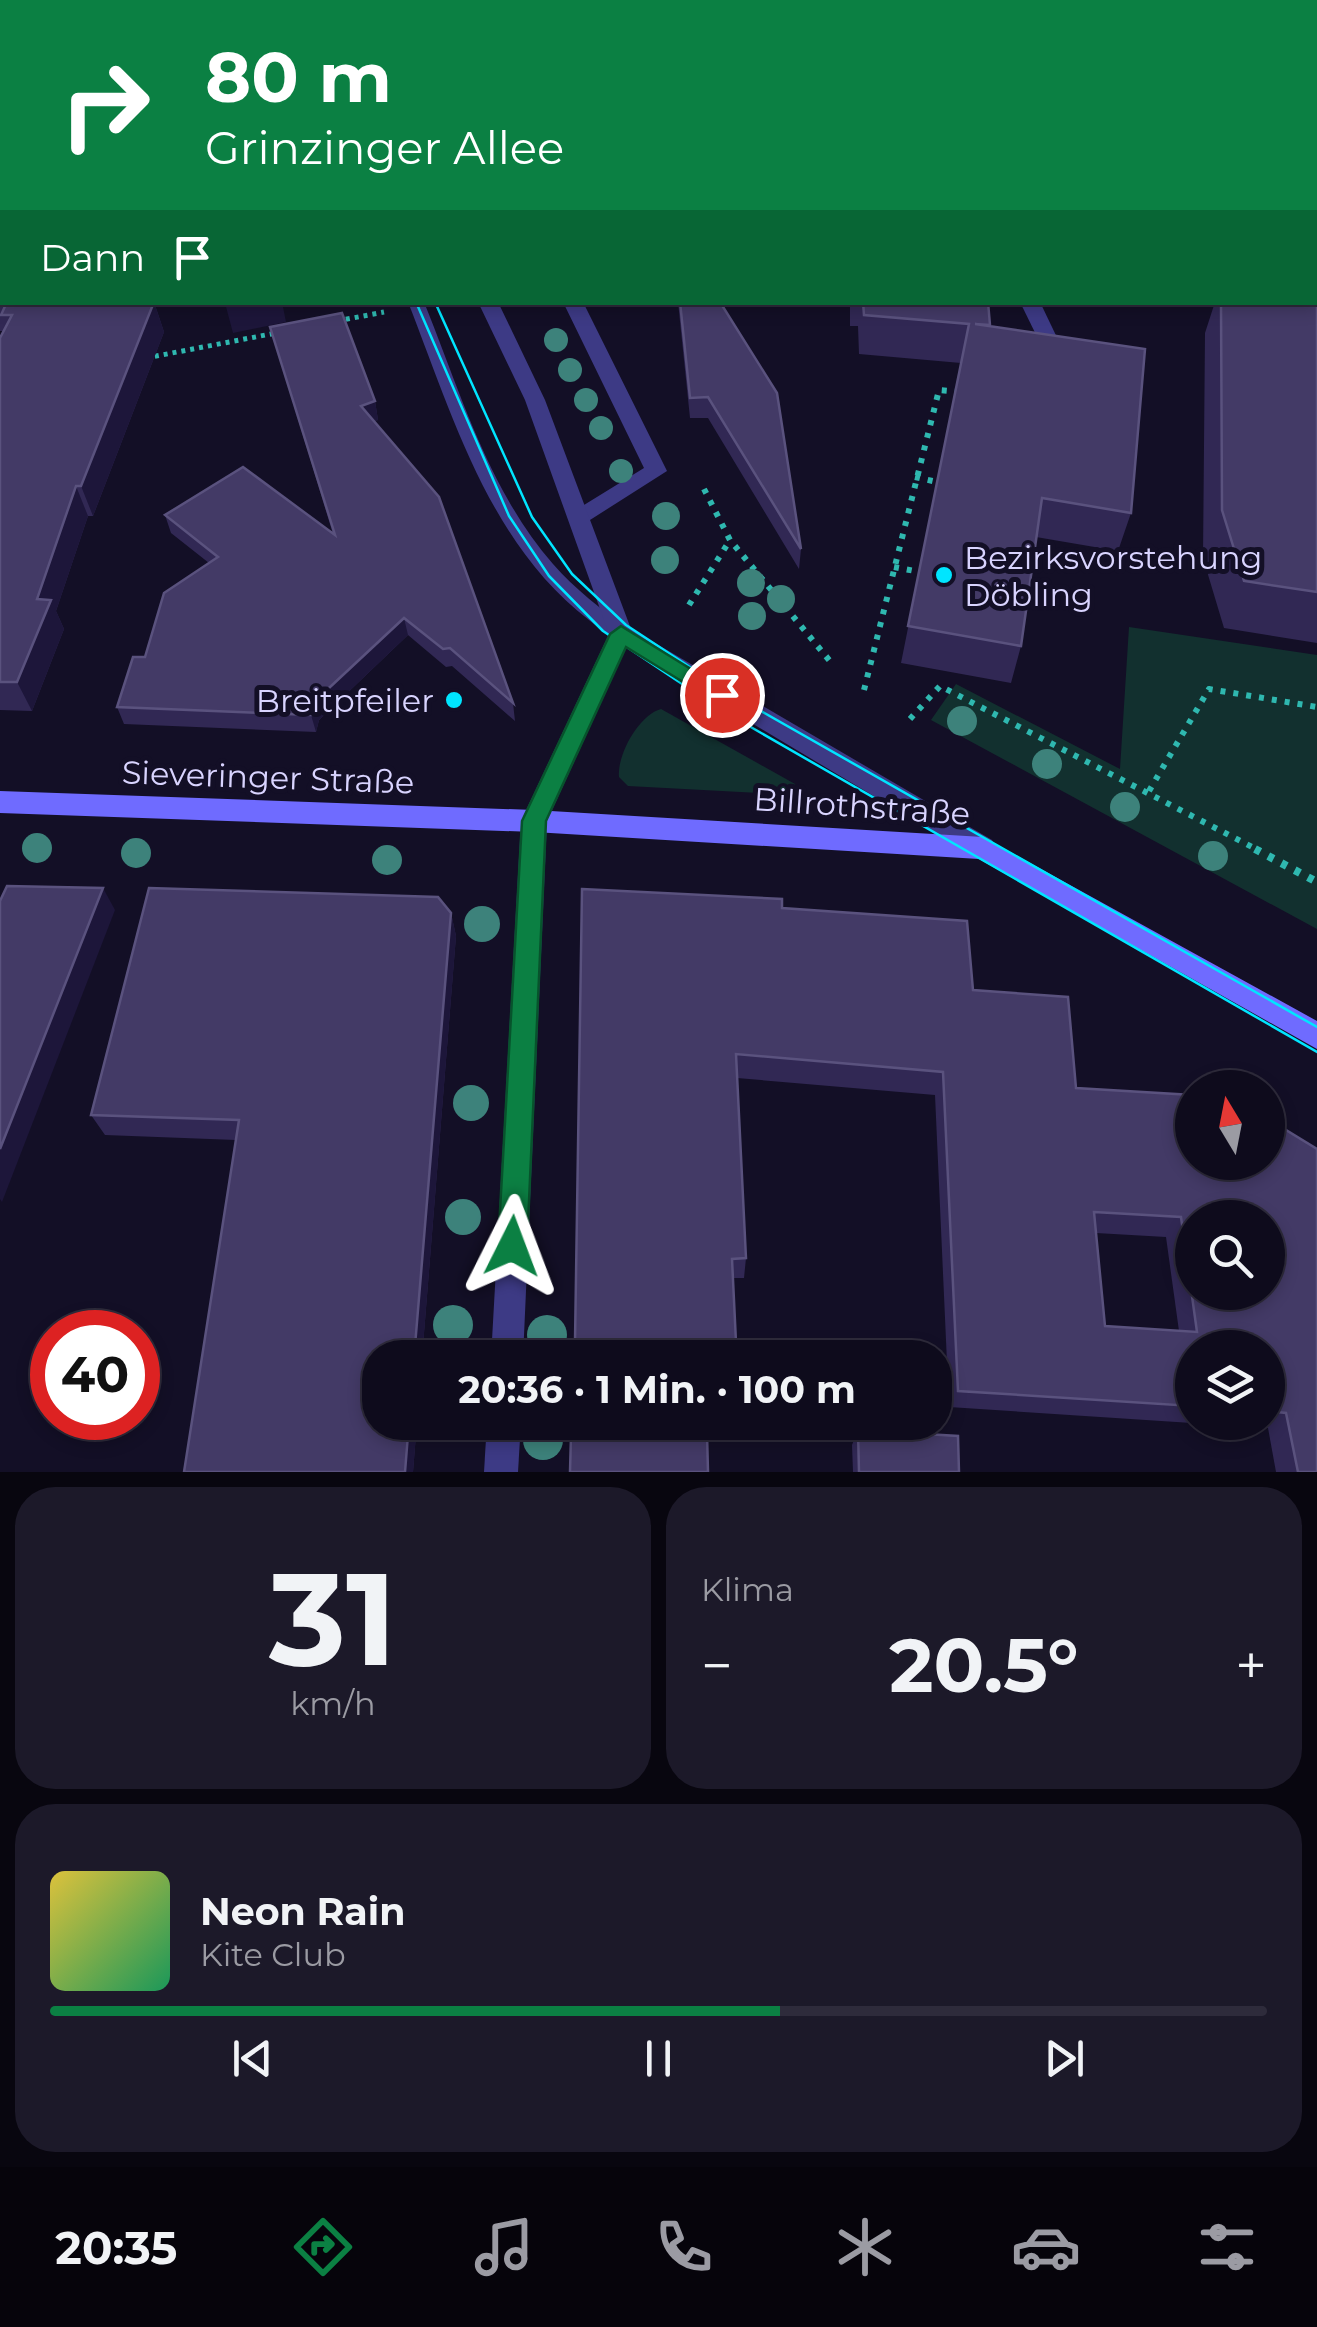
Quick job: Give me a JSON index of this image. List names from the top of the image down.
{
  "streets": {
    "main road": ["Sieveringer Straße", "Billrothstraße"]
  },
  "crossings": [
    ["Sieveringer Straße", "Billrothstraße"]
  ],
  "places": ["Bezirksvorstehung Döbling", "Breitpfeiler"],
  "north": "top",
  "page": {
    "turn": ["80 m", "Grinzinger Allee"],
    "then": "Dann",
    "limit": "40",
    "trip": "20:36 · 1 Min. · 100 m",
    "tile": [
      ["31", "km/h"],
      "Klima"
    ],
    "heat": ["−", "20.5°", "+"],
    "song": ["Neon Rain", "Kite Club"],
    "tabs": "20:35"
  }
}
